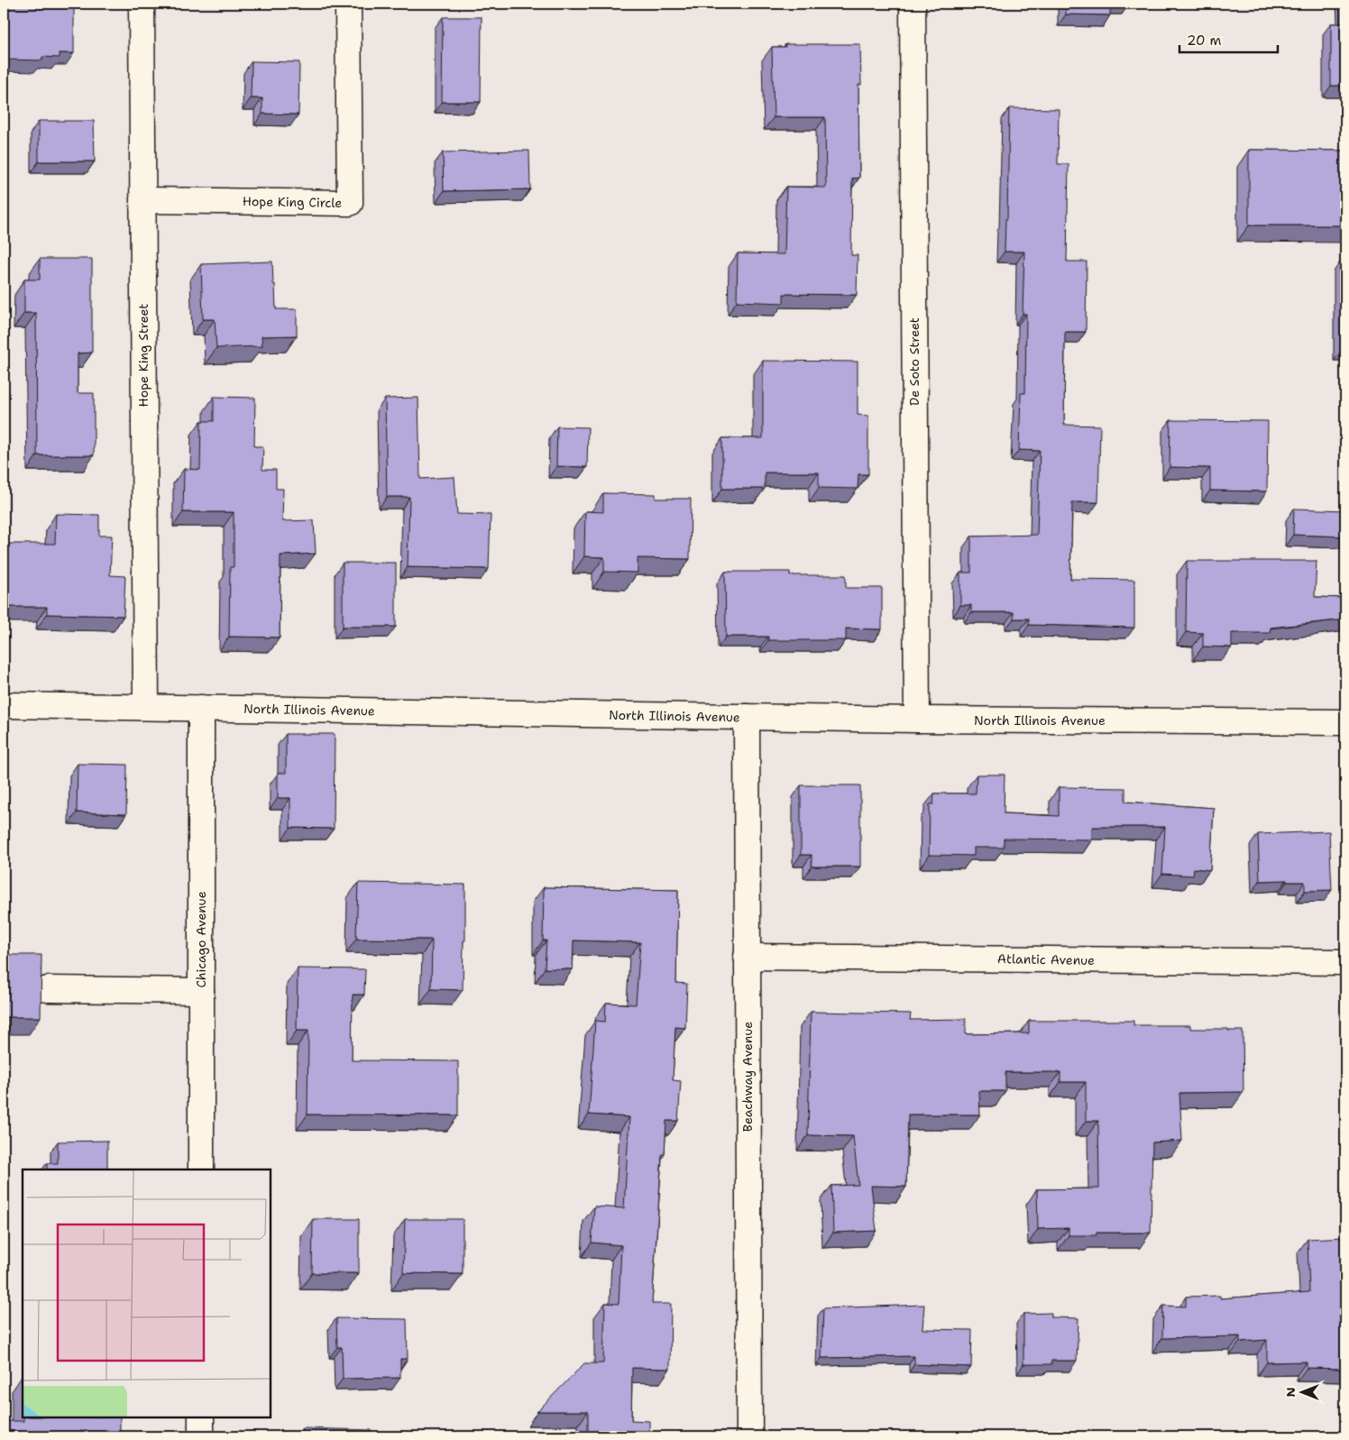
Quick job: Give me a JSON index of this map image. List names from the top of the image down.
{
  "streets": {
    "street": [
      "Hope King Circle",
      "Hope King Street",
      "De Soto Street",
      "North Illinois Avenue",
      "Chicago Avenue",
      "Atlantic Avenue",
      "Beachway Avenue"
    ]
  },
  "crossings": [
    ["Hope King Circle", "Hope King Street"],
    ["Hope King Street", "North Illinois Avenue"],
    ["De Soto Street", "North Illinois Avenue"],
    ["North Illinois Avenue", "Chicago Avenue"],
    ["North Illinois Avenue", "Beachway Avenue"],
    ["Atlantic Avenue", "Beachway Avenue"]
  ],
  "scale_bar": "20 m",
  "north": "left"
}
